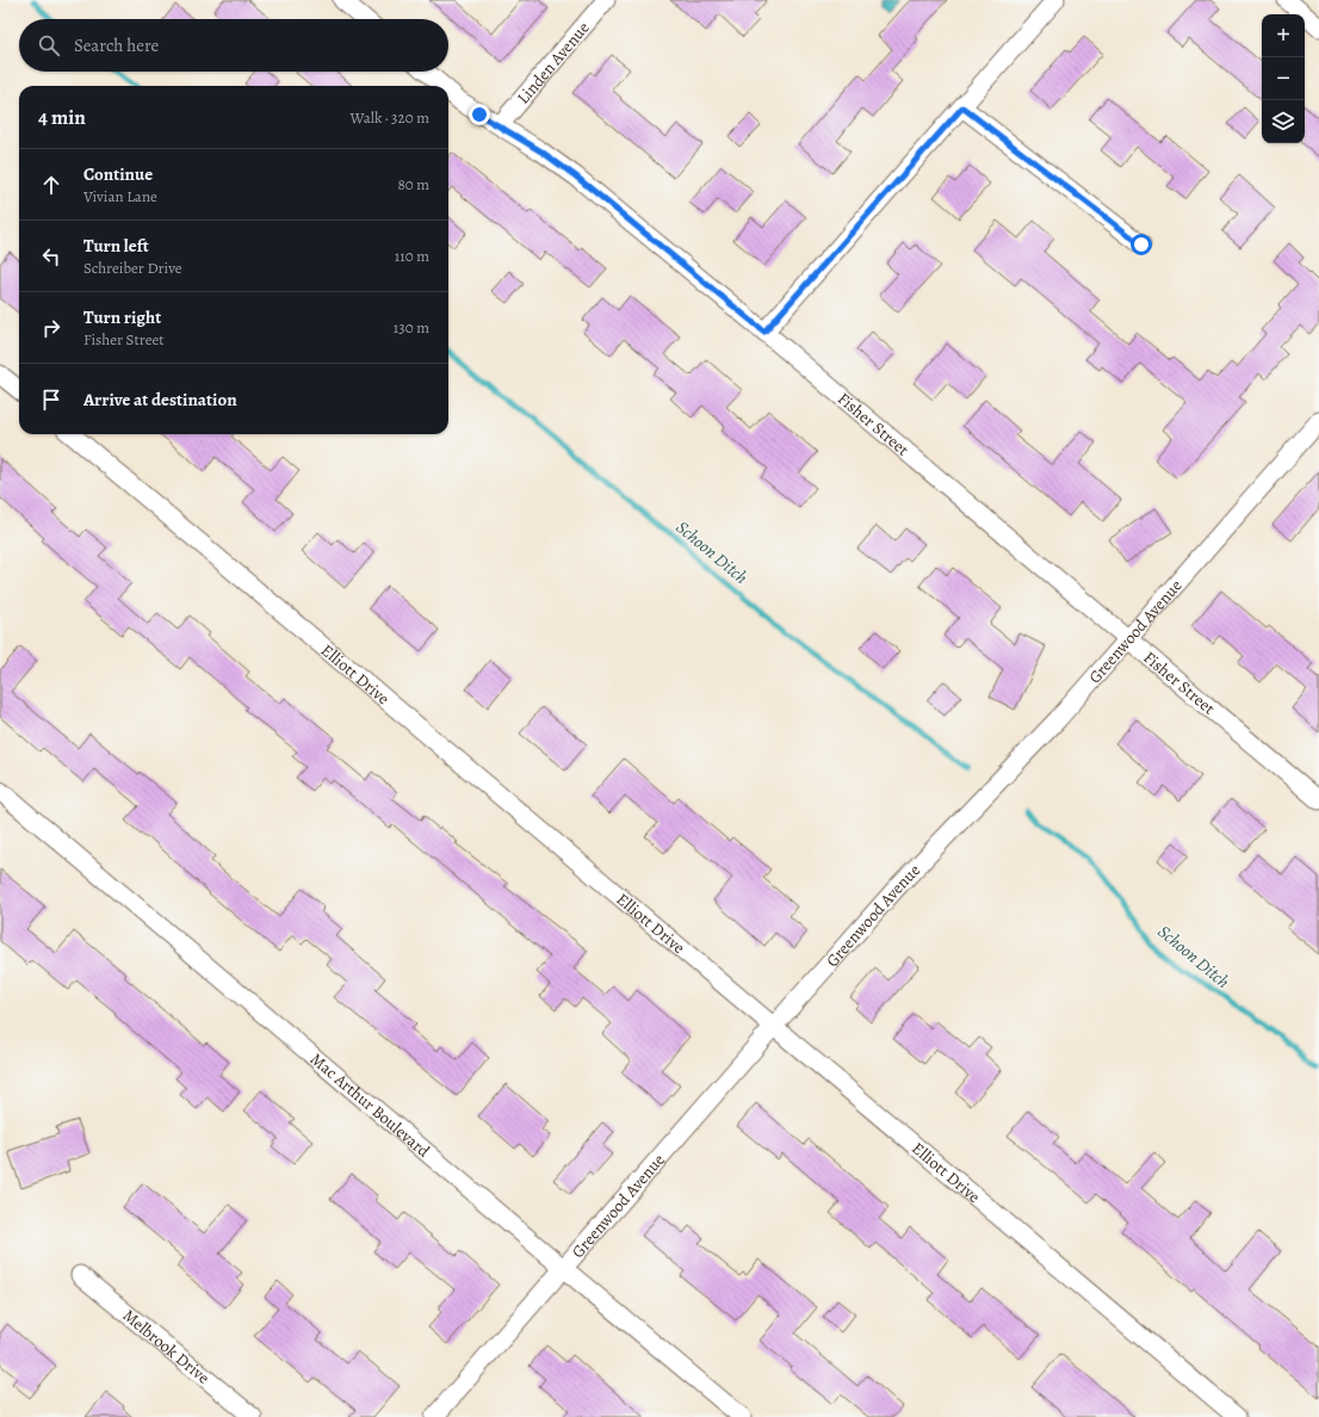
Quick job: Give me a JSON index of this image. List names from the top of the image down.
{
  "streets": {
    "street": [
      "Linden Avenue",
      "Fisher Street",
      "Greenwood Avenue",
      "Elliott Drive",
      "Mac Arthur Boulevard",
      "Melbrook Drive"
    ]
  },
  "crossings": [
    ["Linden Avenue", "Fisher Street"],
    ["Fisher Street", "Greenwood Avenue"],
    ["Greenwood Avenue", "Elliott Drive"],
    ["Greenwood Avenue", "Mac Arthur Boulevard"]
  ],
  "water": ["Schoon Ditch"],
  "page": {
    "map_buttons": ["+", "−"],
    "search": "Search here",
    "heading": ["4 min", "Walk · 320 m"],
    "list": [
      ["Continue", "Vivian Lane", "80 m"],
      ["Turn left", "Schreiber Drive", "110 m"],
      ["Turn right", "Fisher Street", "130 m"],
      "Arrive at destination"
    ]
  }
}
